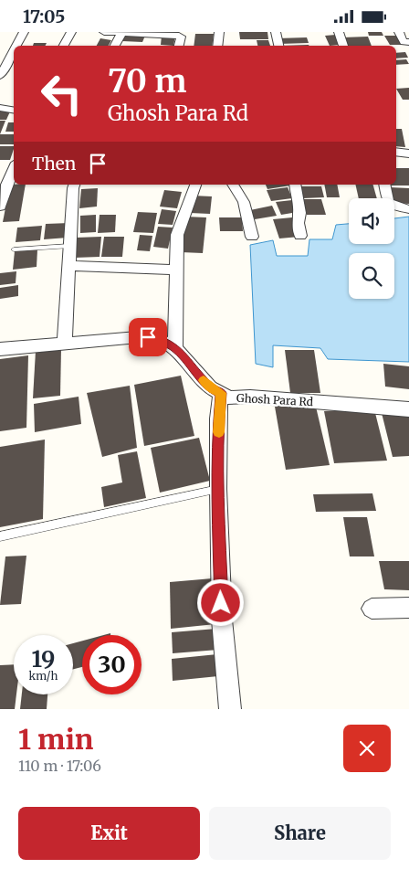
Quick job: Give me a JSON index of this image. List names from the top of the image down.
{
  "streets": {
    "street": ["Ghosh Para Rd"]
  },
  "page": {
    "status": "17:05",
    "turn": ["70 m", "Ghosh Para Rd"],
    "then": "Then",
    "speed": "19 km/h",
    "limit": "30",
    "heading": ["1 min", "110 m · 17:06"],
    "buttons": ["Exit", "Share"]
  }
}
